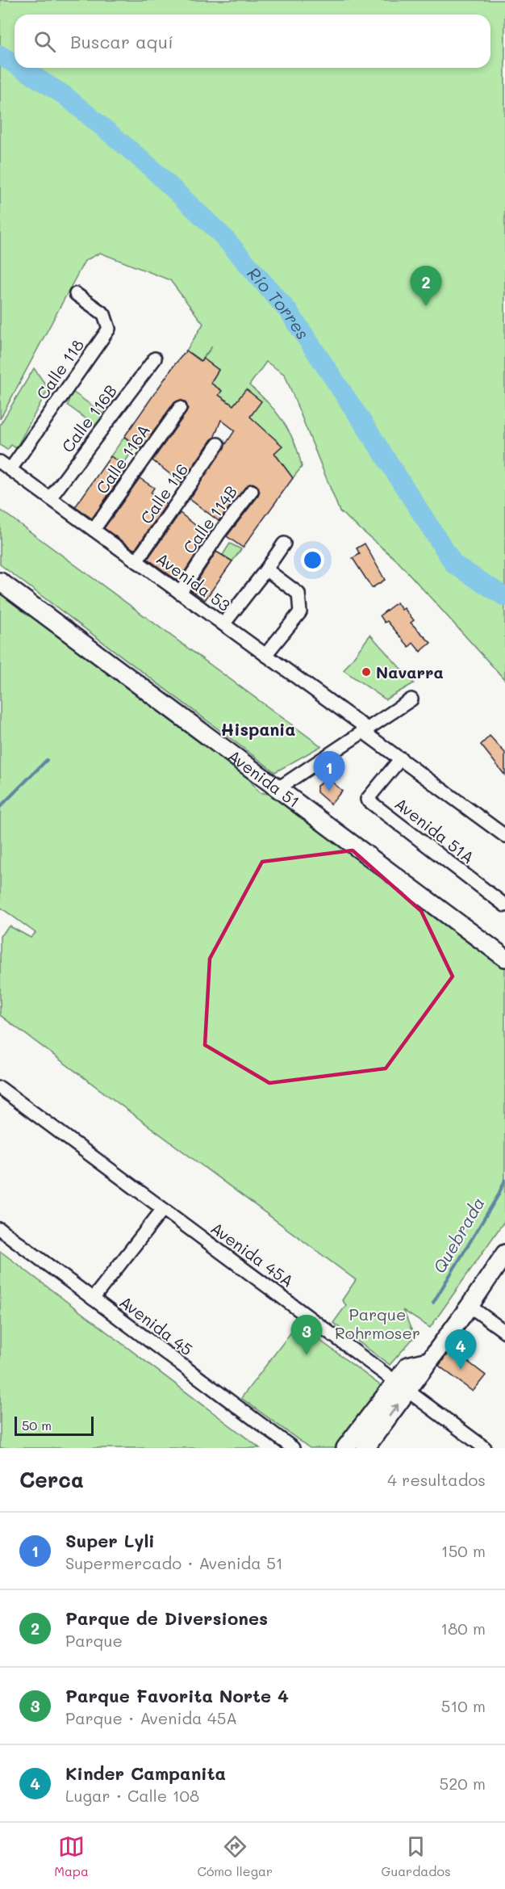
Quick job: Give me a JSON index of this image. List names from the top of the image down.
{
  "streets": {
    "main road": ["Avenida 51"],
    "street": [
      "Calle 118",
      "Calle 116B",
      "Calle 116A",
      "Calle 116",
      "Calle 114B",
      "Avenida 53",
      "Avenida 51A",
      "Avenida 45A",
      "Avenida 45"
    ]
  },
  "crossings": [
    ["Calle 118", "Avenida 53"],
    ["Calle 116B", "Avenida 53"],
    ["Calle 116A", "Avenida 53"],
    ["Calle 116", "Avenida 53"],
    ["Calle 114B", "Avenida 53"],
    ["Avenida 53", "Avenida 51A"]
  ],
  "districts": ["Hispania"],
  "water": ["Río Torres", "Quebrada"],
  "parks": ["Parque Rohrmoser"],
  "places": ["Navarra"],
  "scale_bar": "50 m",
  "page": {
    "search": "Buscar aquí",
    "pins": [
      "2",
      "1",
      "3",
      "4"
    ],
    "scale": "50 m",
    "heading": ["Cerca", "4 resultados"],
    "list": [
      {
        "mark": "1",
        "name": "Super Lyli",
        "note": "Supermercado · Avenida 51",
        "value": "150 m"
      },
      {
        "mark": "2",
        "name": "Parque de Diversiones",
        "note": "Parque",
        "value": "180 m"
      },
      {
        "mark": "3",
        "name": "Parque Favorita Norte 4",
        "note": "Parque · Avenida 45A",
        "value": "510 m"
      },
      {
        "mark": "4",
        "name": "Kinder Campanita",
        "note": "Lugar · Calle 108",
        "value": "520 m"
      }
    ],
    "nav": ["Mapa", "Cómo llegar", "Guardados"]
  }
}
